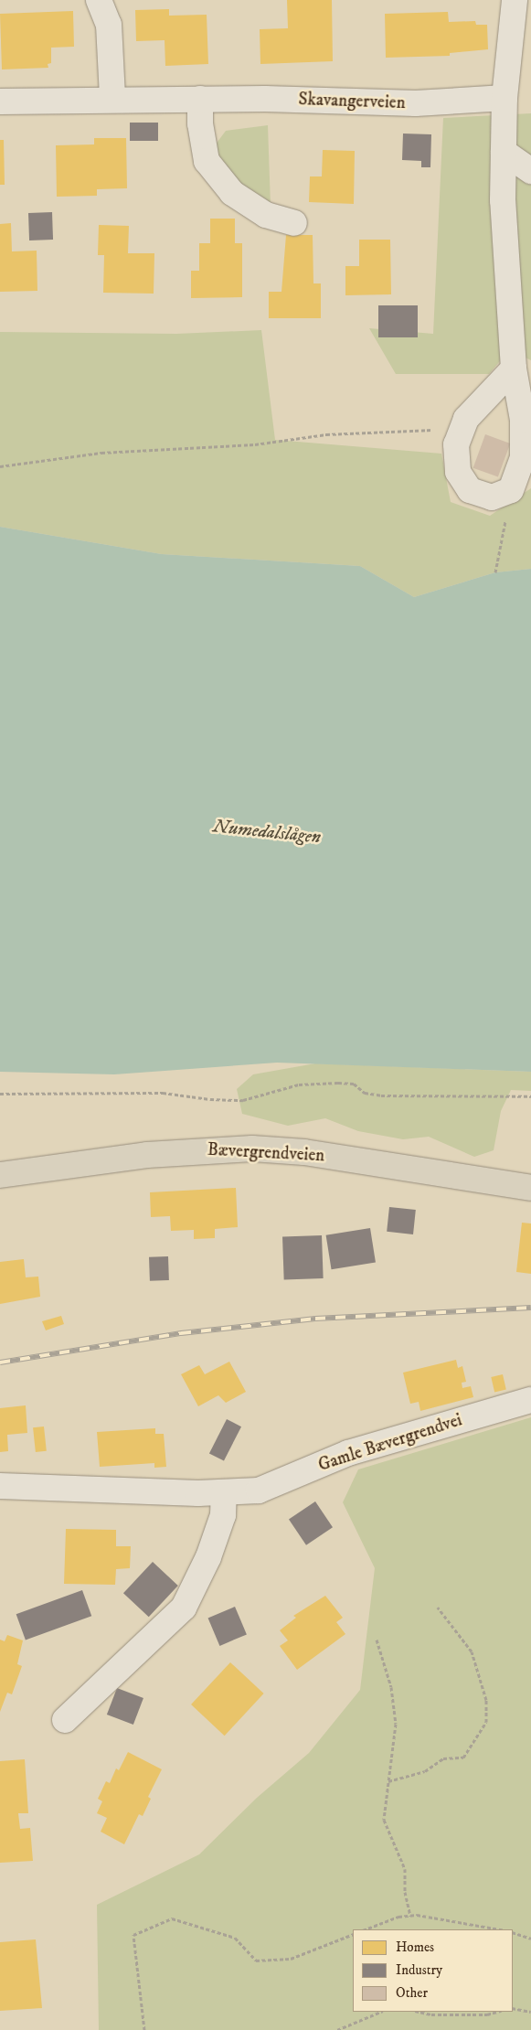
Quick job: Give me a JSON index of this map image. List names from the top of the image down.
{
  "streets": {
    "main road": ["Bævergrendveien"],
    "street": ["Skavangerveien", "Gamle Bævergrendvei"]
  },
  "water": ["Numedalslågen"],
  "legend": ["Homes", "Industry", "Other"]
}
